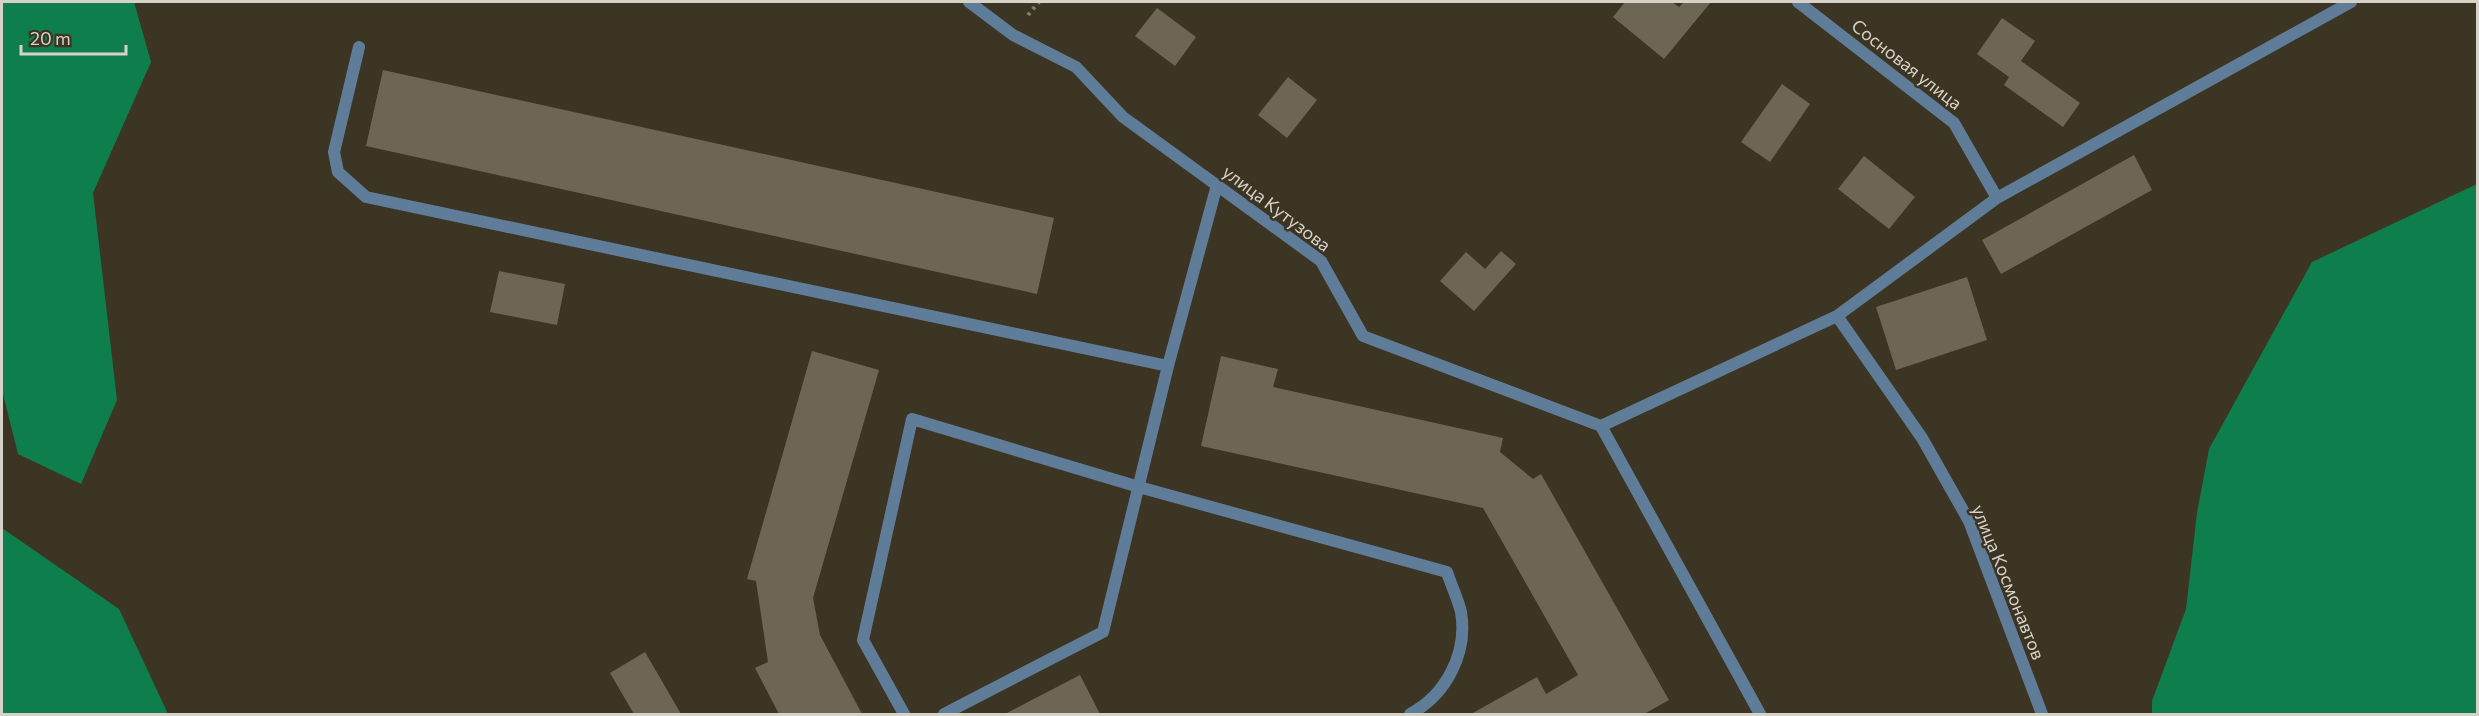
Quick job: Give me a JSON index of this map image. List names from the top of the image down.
{
  "streets": {
    "street": ["Сосновая улица", "улица Кутузова", "улица Космонавтов"]
  },
  "scale_bar": "20 m"
}
